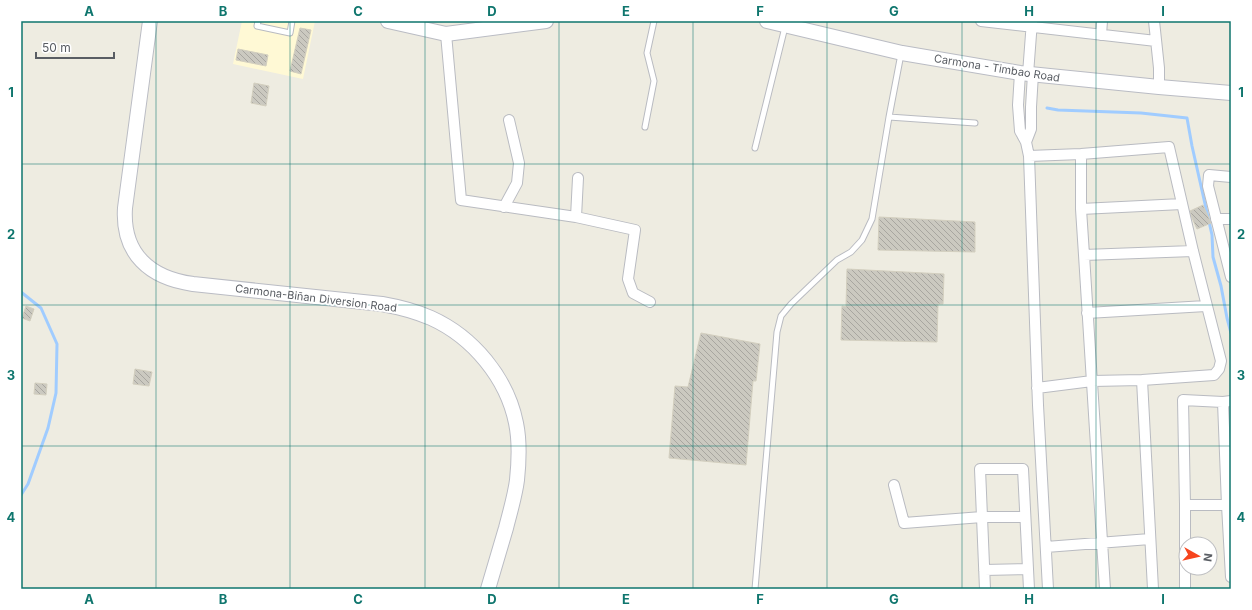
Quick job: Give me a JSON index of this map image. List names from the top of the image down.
{
  "streets": {
    "main road": ["Carmona - Timbao Road", "Carmona-Biñan Diversion Road"]
  },
  "scale_bar": "50 m",
  "north": "right",
  "grid": {
    "columns": [
      "A",
      "B",
      "C",
      "D",
      "E",
      "F",
      "G",
      "H",
      "I"
    ],
    "rows": [
      "1",
      "2",
      "3",
      "4"
    ]
  }
}
